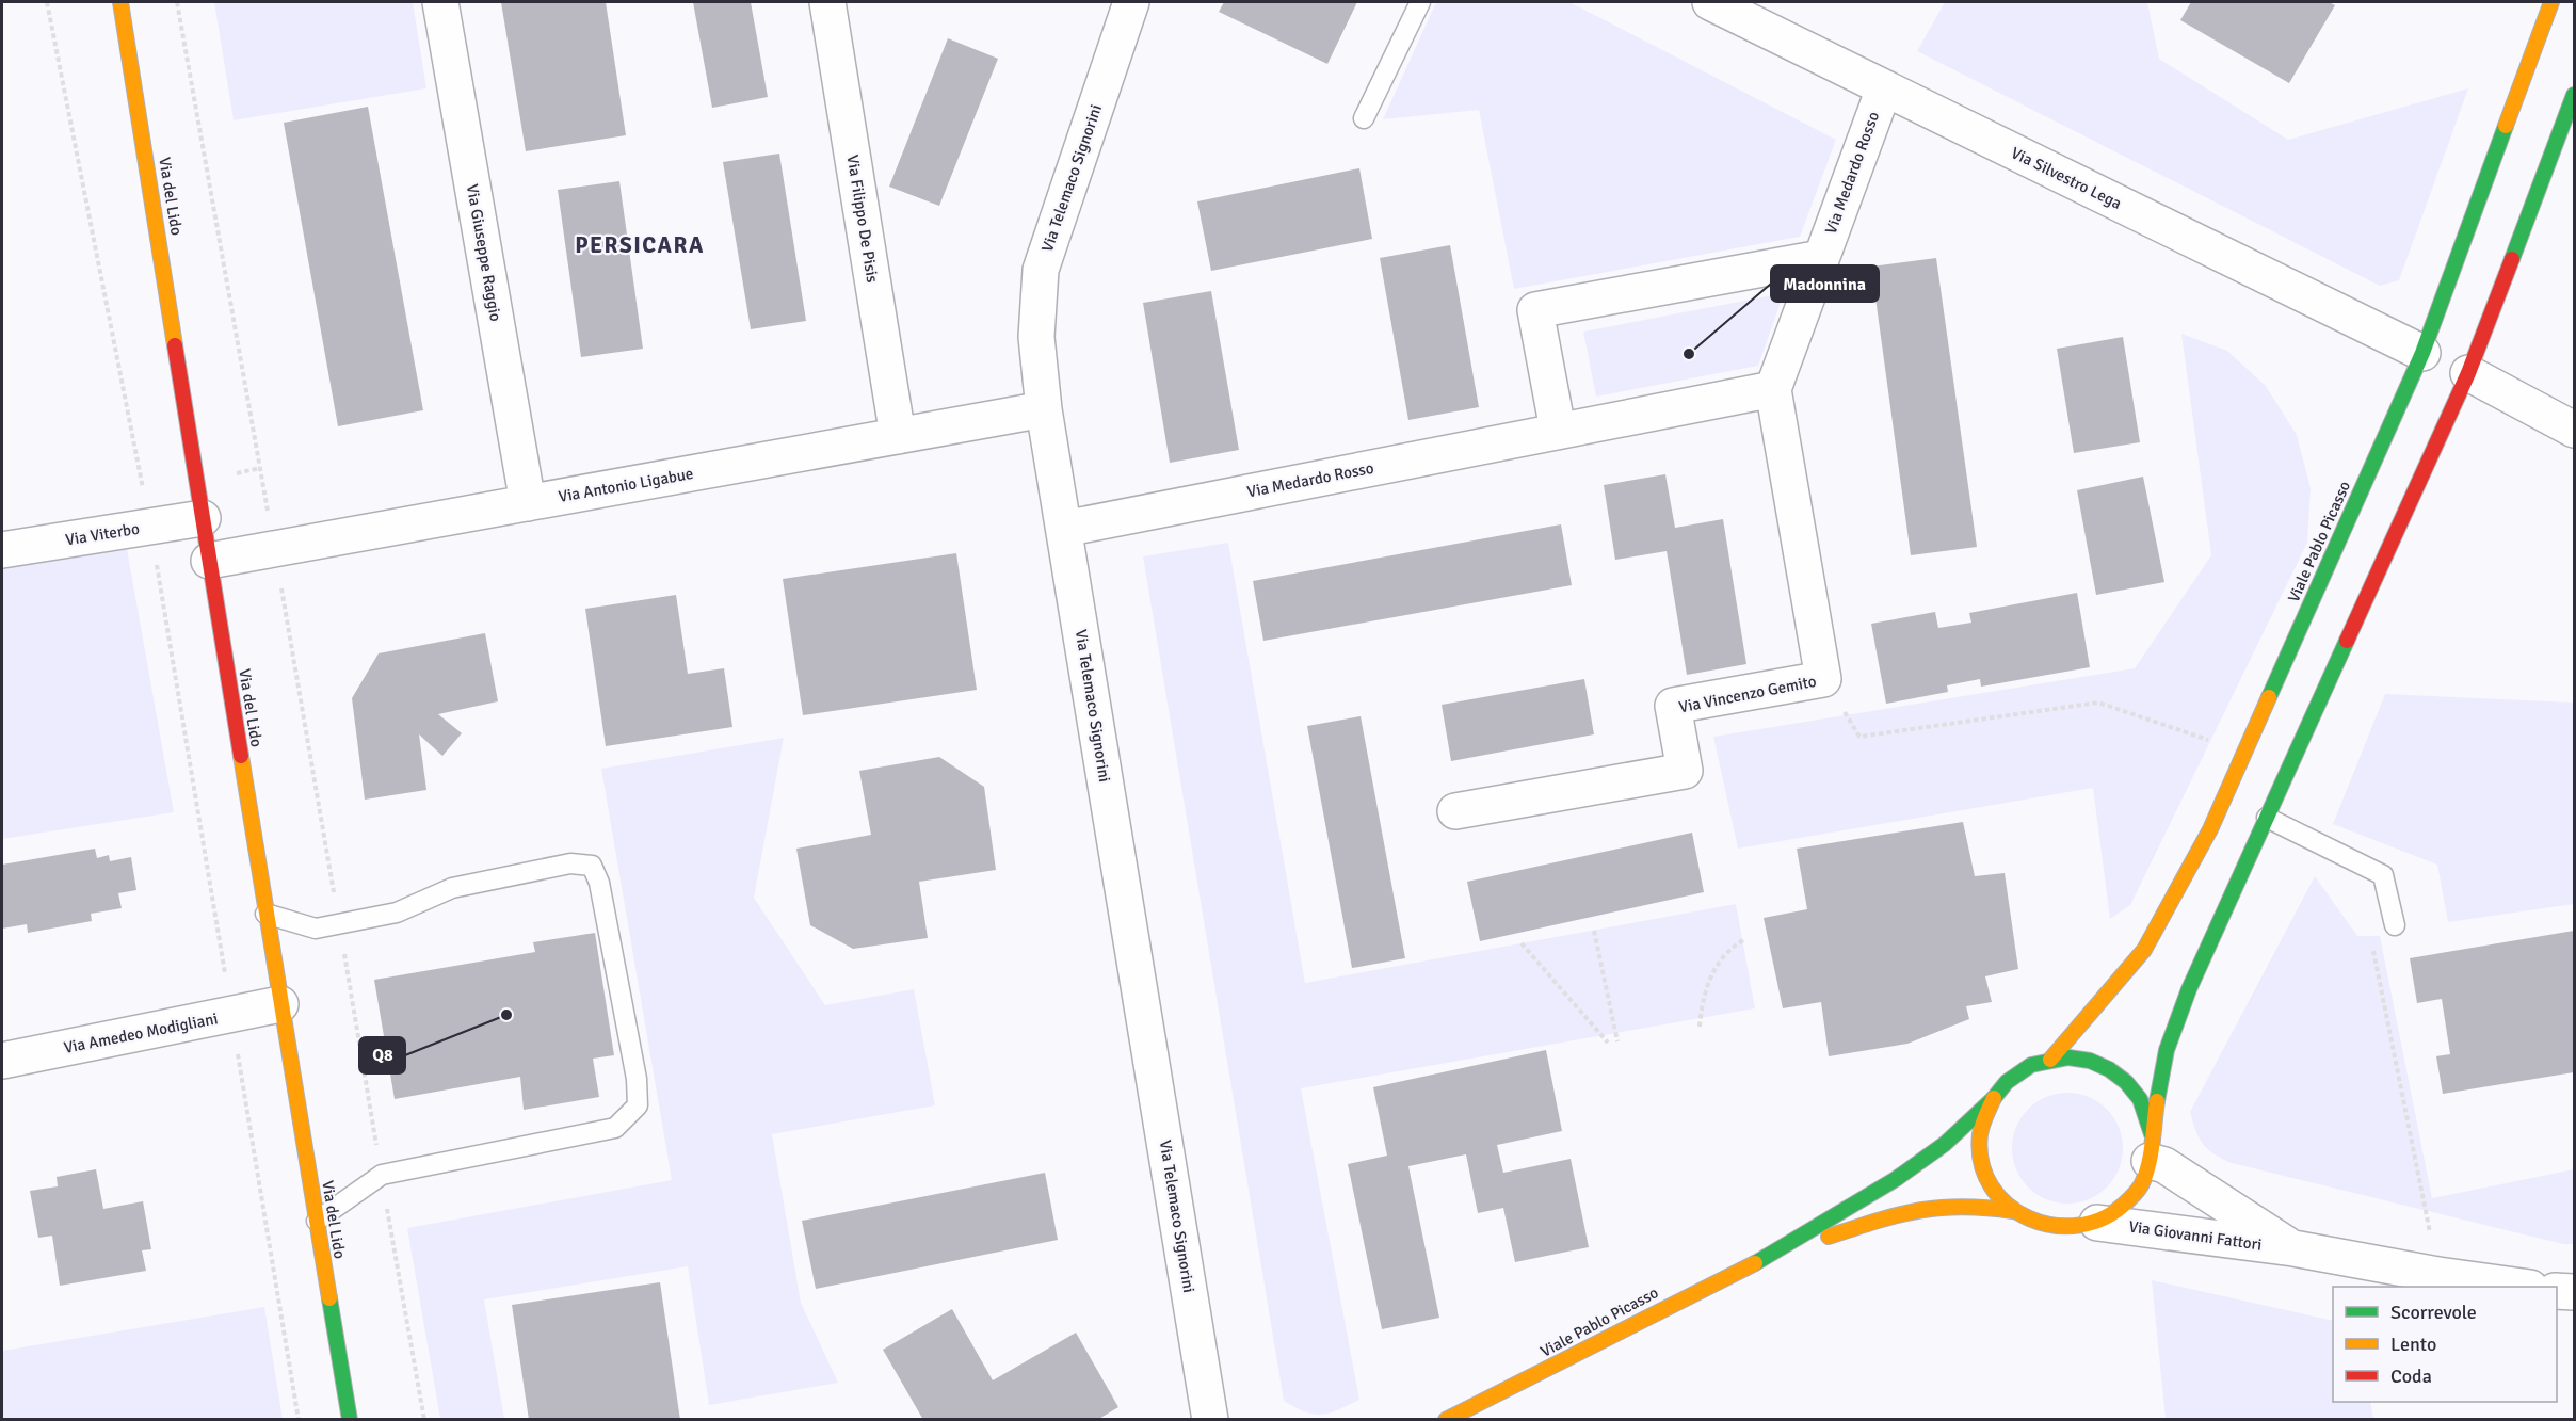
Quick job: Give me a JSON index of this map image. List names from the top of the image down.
{
  "streets": {
    "street": [
      "Via Medardo Rosso",
      "Via Telemaco Signorini",
      "Via Silvestro Lega",
      "Via del Lido",
      "Via Filippo De Pisis",
      "Via Giuseppe Raggio",
      "Via Antonio Ligabue",
      "Via Viterbo",
      "Viale Pablo Picasso",
      "Via Vincenzo Gemito",
      "Via Amedeo Modigliani",
      "Via Giovanni Fattori"
    ]
  },
  "crossings": [
    ["Via Medardo Rosso", "Via Telemaco Signorini"],
    ["Via Medardo Rosso", "Via Silvestro Lega"],
    ["Via Medardo Rosso", "Via Vincenzo Gemito"],
    ["Via Telemaco Signorini", "Via Antonio Ligabue"],
    ["Via Silvestro Lega", "Viale Pablo Picasso"],
    ["Via del Lido", "Via Antonio Ligabue"],
    ["Via del Lido", "Via Viterbo"],
    ["Via del Lido", "Via Amedeo Modigliani"],
    ["Via Filippo De Pisis", "Via Antonio Ligabue"],
    ["Via Giuseppe Raggio", "Via Antonio Ligabue"],
    ["Viale Pablo Picasso", "Via Giovanni Fattori"]
  ],
  "districts": ["PERSICARA"],
  "places": ["Madonnina", "Q8"],
  "legend": ["Scorrevole", "Lento", "Coda"]
}
